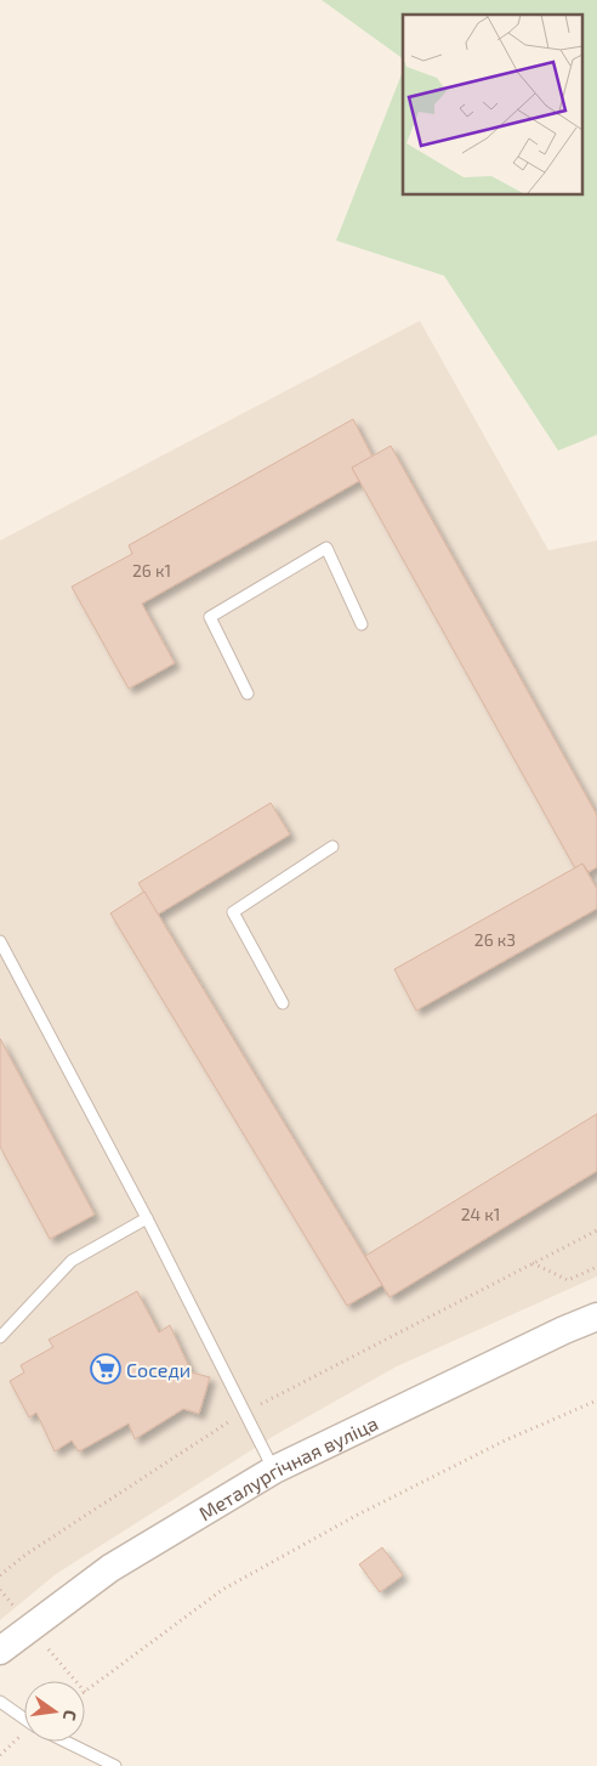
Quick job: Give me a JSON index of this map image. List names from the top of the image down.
{
  "streets": {
    "street": ["Металургічная вуліца"]
  },
  "places": {
    "supermarket": ["Соседи"]
  },
  "house_numbers": ["26 к1", "26 к3", "24 к1"],
  "north": "right"
}
